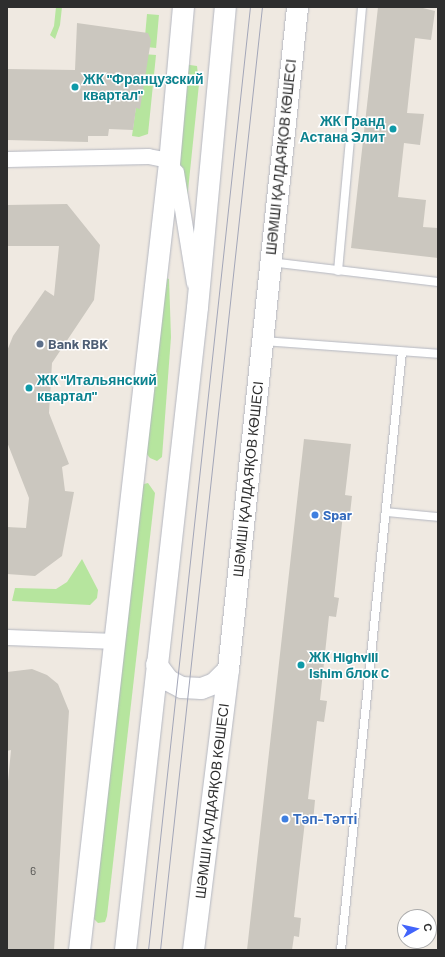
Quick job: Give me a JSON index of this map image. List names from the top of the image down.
{
  "streets": {
    "main road": ["ШӘМШІ ҚАЛДАЯҚОВ КӨШЕСІ"]
  },
  "places": [
    "ЖК \"Французский квартал\"",
    "ЖК Гранд Астана Элит",
    "Bank RBK",
    "ЖК \"Итальянский квартал\"",
    "Spar",
    "ЖК Highvill Ishim блок C",
    "Тәп-Тәтті"
  ],
  "house_numbers": ["6"],
  "north": "right"
}
